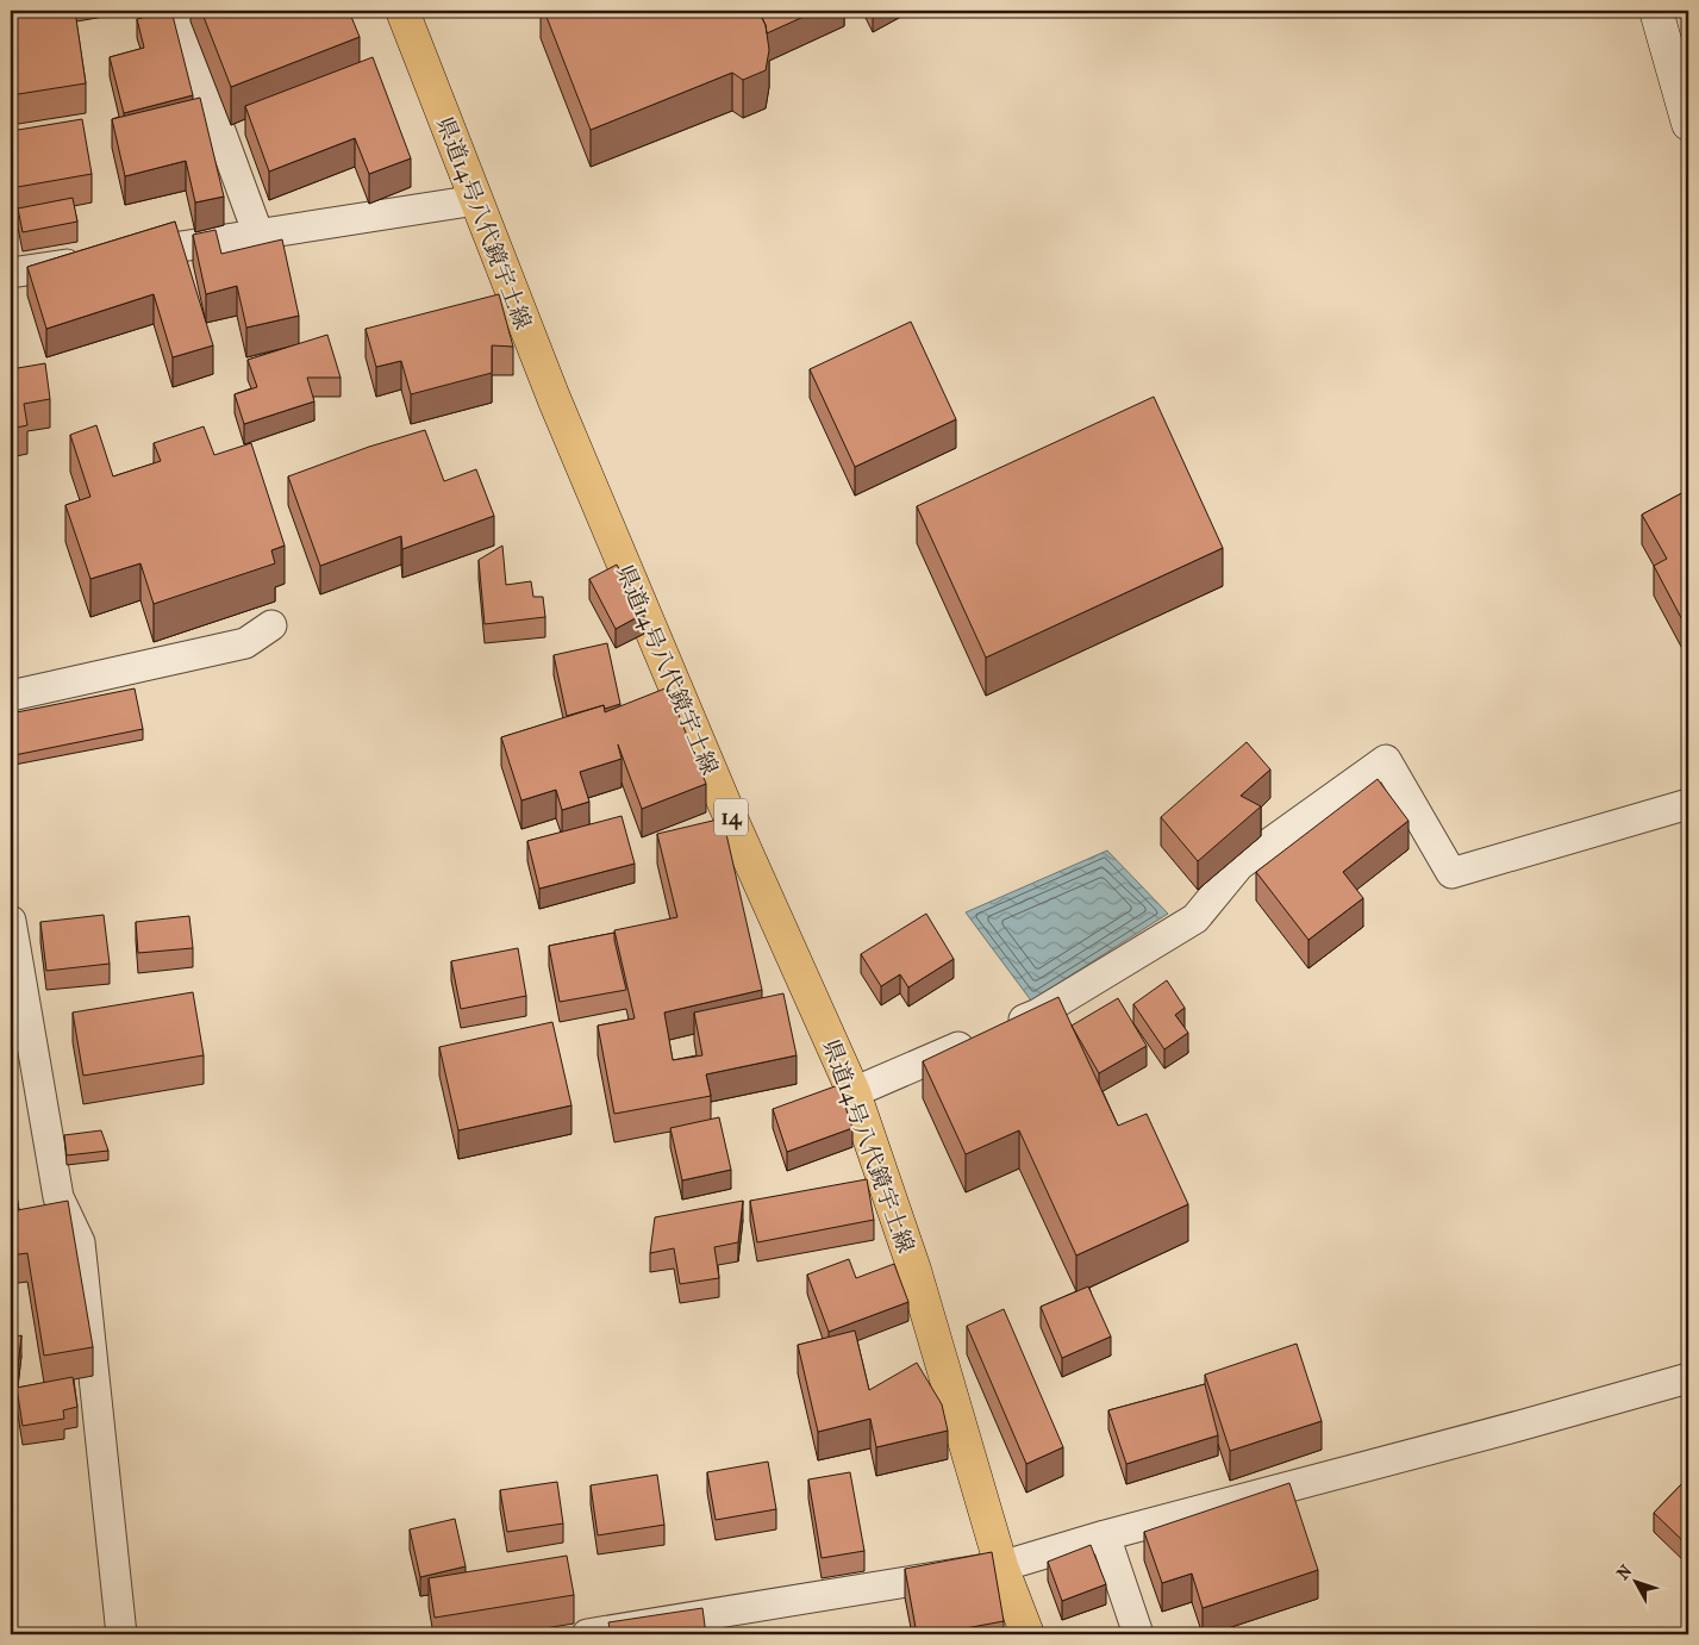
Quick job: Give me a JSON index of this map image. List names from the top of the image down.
{
  "streets": {
    "main road": ["県道14号八代鏡宇土線", "14"]
  },
  "north": "top left"
}
